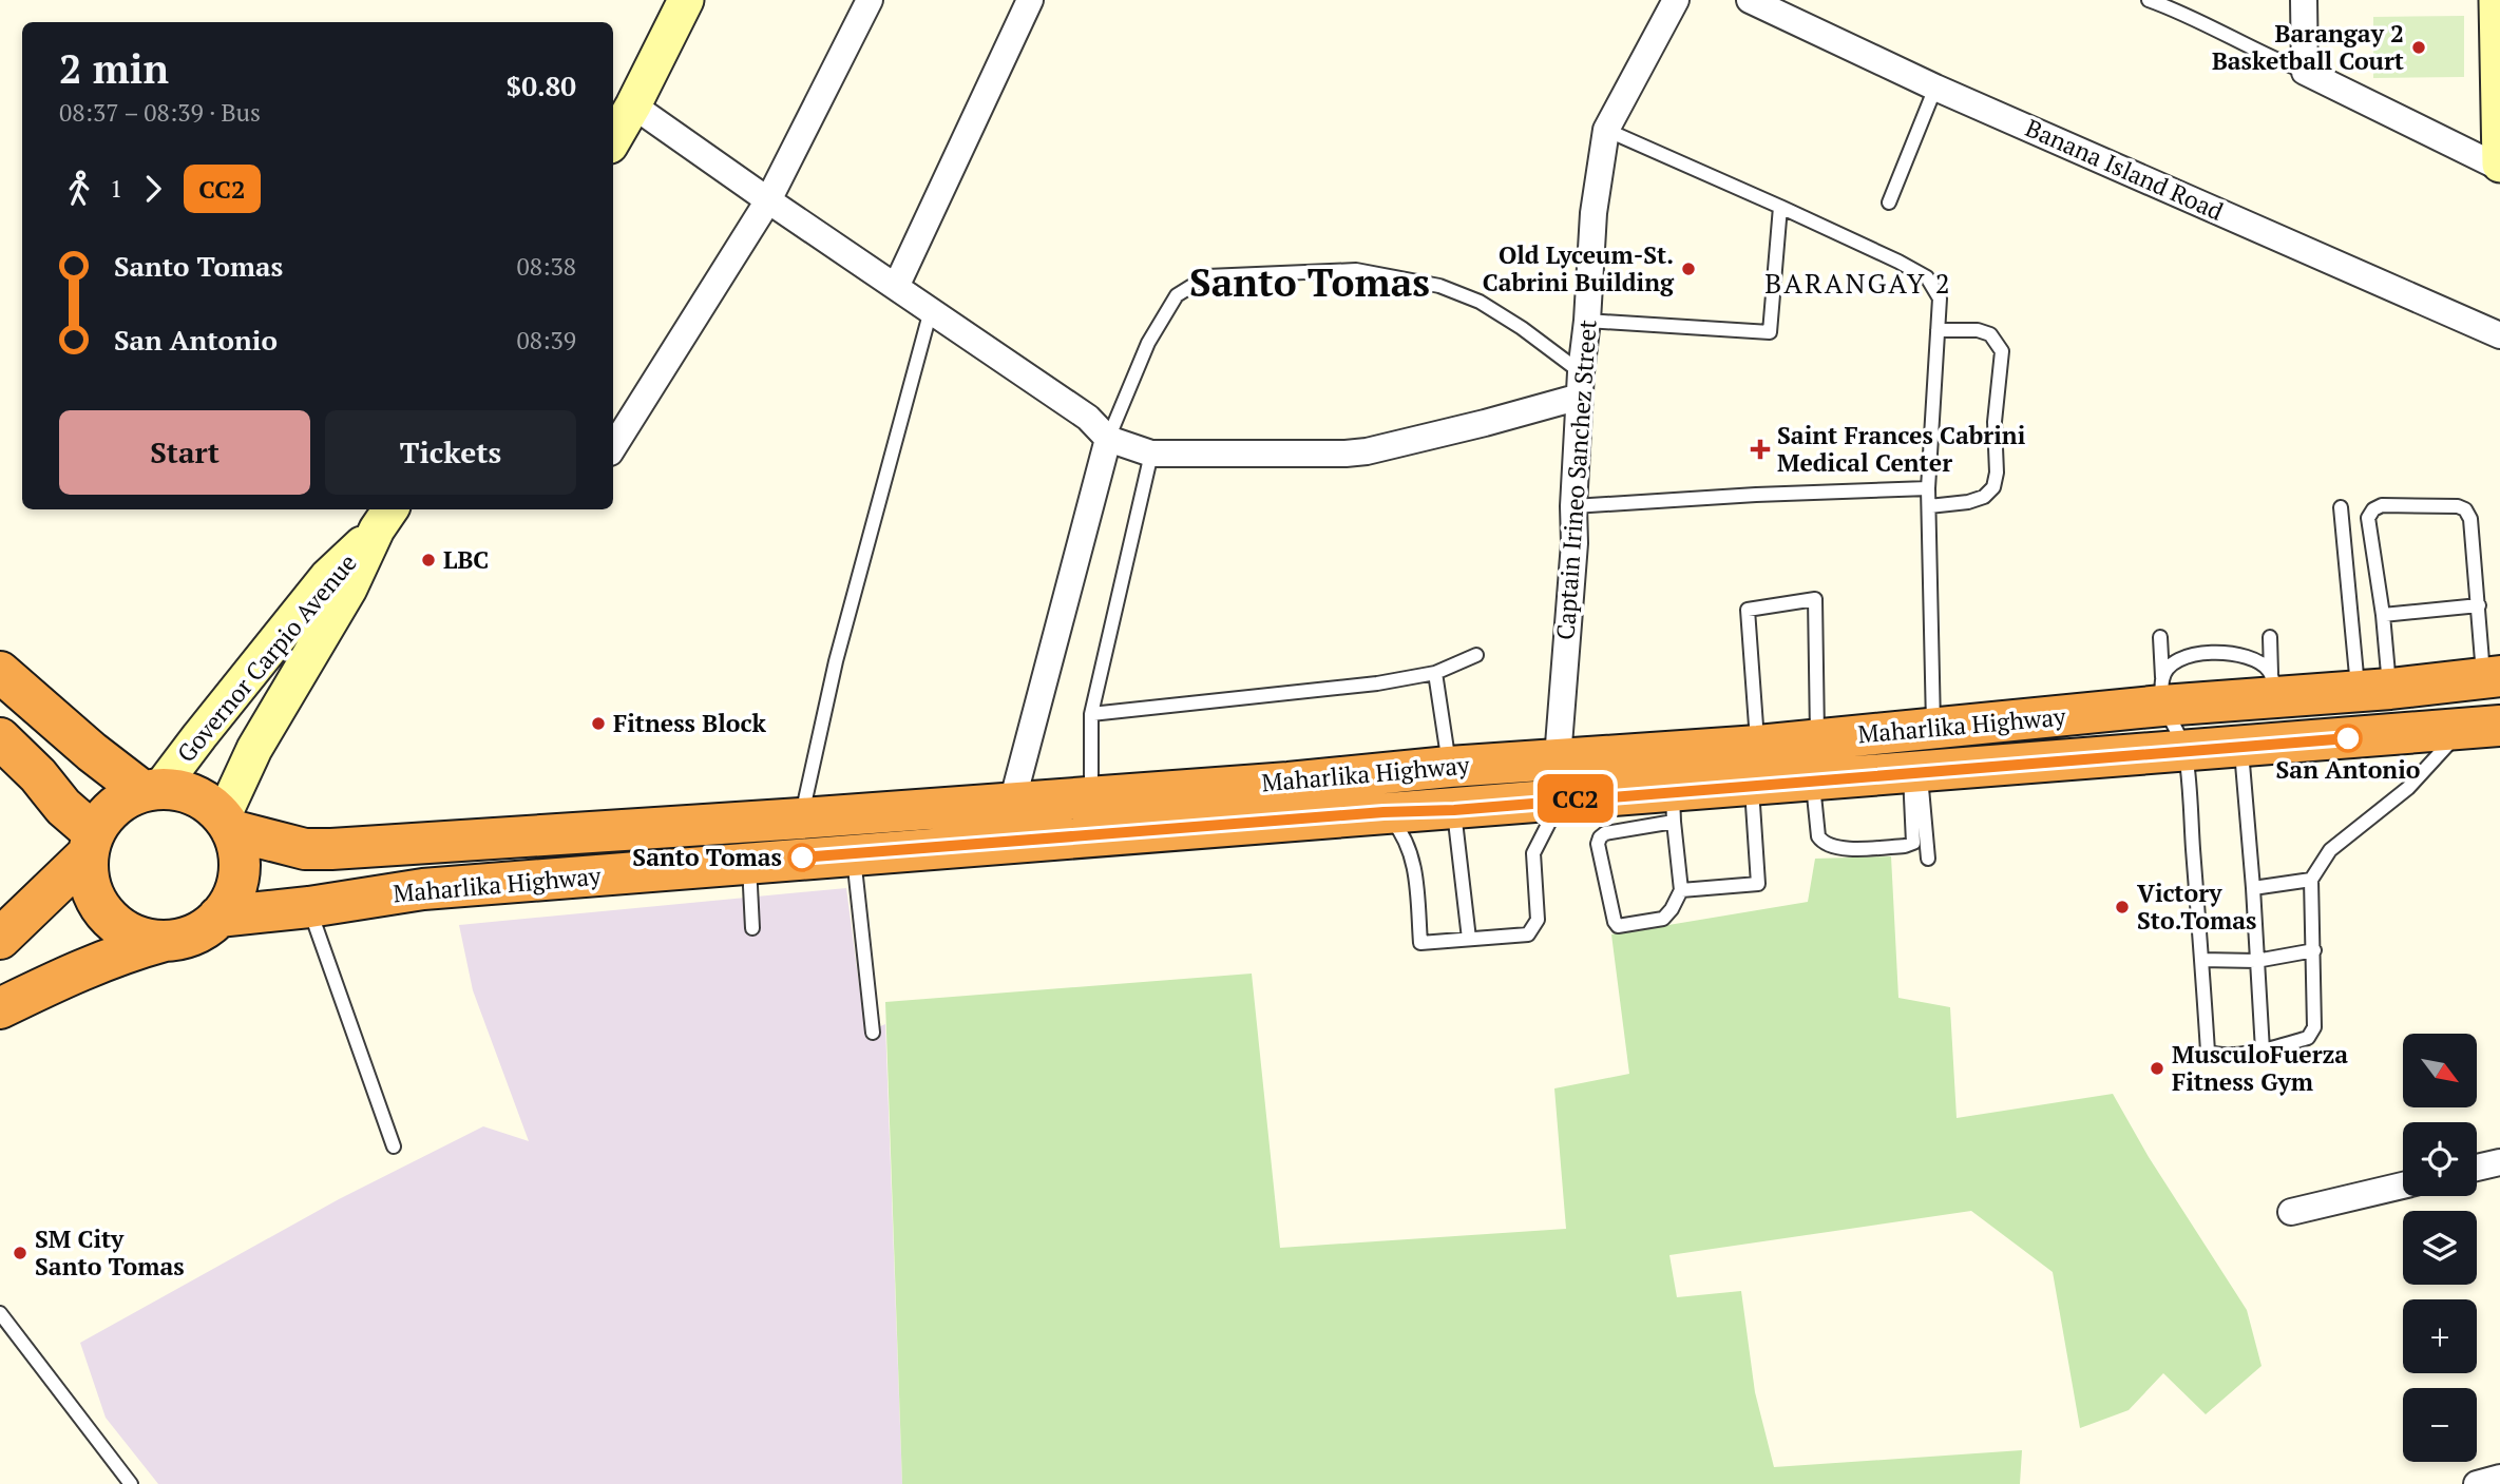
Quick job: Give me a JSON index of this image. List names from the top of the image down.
{
  "streets": {
    "highway": ["Maharlika Highway"],
    "main road": ["Governor Carpio Avenue"],
    "street": ["Banana Island Road", "Captain Irineo Sanchez Street"]
  },
  "crossings": [
    ["Captain Irineo Sanchez Street", "Maharlika Highway"],
    ["Governor Carpio Avenue", "Maharlika Highway"]
  ],
  "districts": ["Santo Tomas", "BARANGAY 2"],
  "places": {
    "other": [
      "Barangay 2 Basketball Court",
      "Old Lyceum-St. Cabrini Building",
      "LBC",
      "Fitness Block",
      "San Antonio",
      "Santo Tomas",
      "Victory Sto.Tomas",
      "MusculoFuerza Fitness Gym",
      "SM City Santo Tomas"
    ],
    "health": ["Saint Frances Cabrini Medical Center"]
  },
  "lines": ["bus line CC2"],
  "north": "bottom right",
  "page": {
    "on_map": "CC2",
    "heading": ["2 min", "08:37 – 08:39 · Bus", "$0.80"],
    "legs": ["1", "CC2"],
    "list": [
      {
        "name": "Santo Tomas",
        "value": "08:38"
      },
      {
        "name": "San Antonio",
        "value": "08:39"
      }
    ],
    "buttons": ["Start", "Tickets"],
    "map_buttons": ["+", "−"]
  }
}
